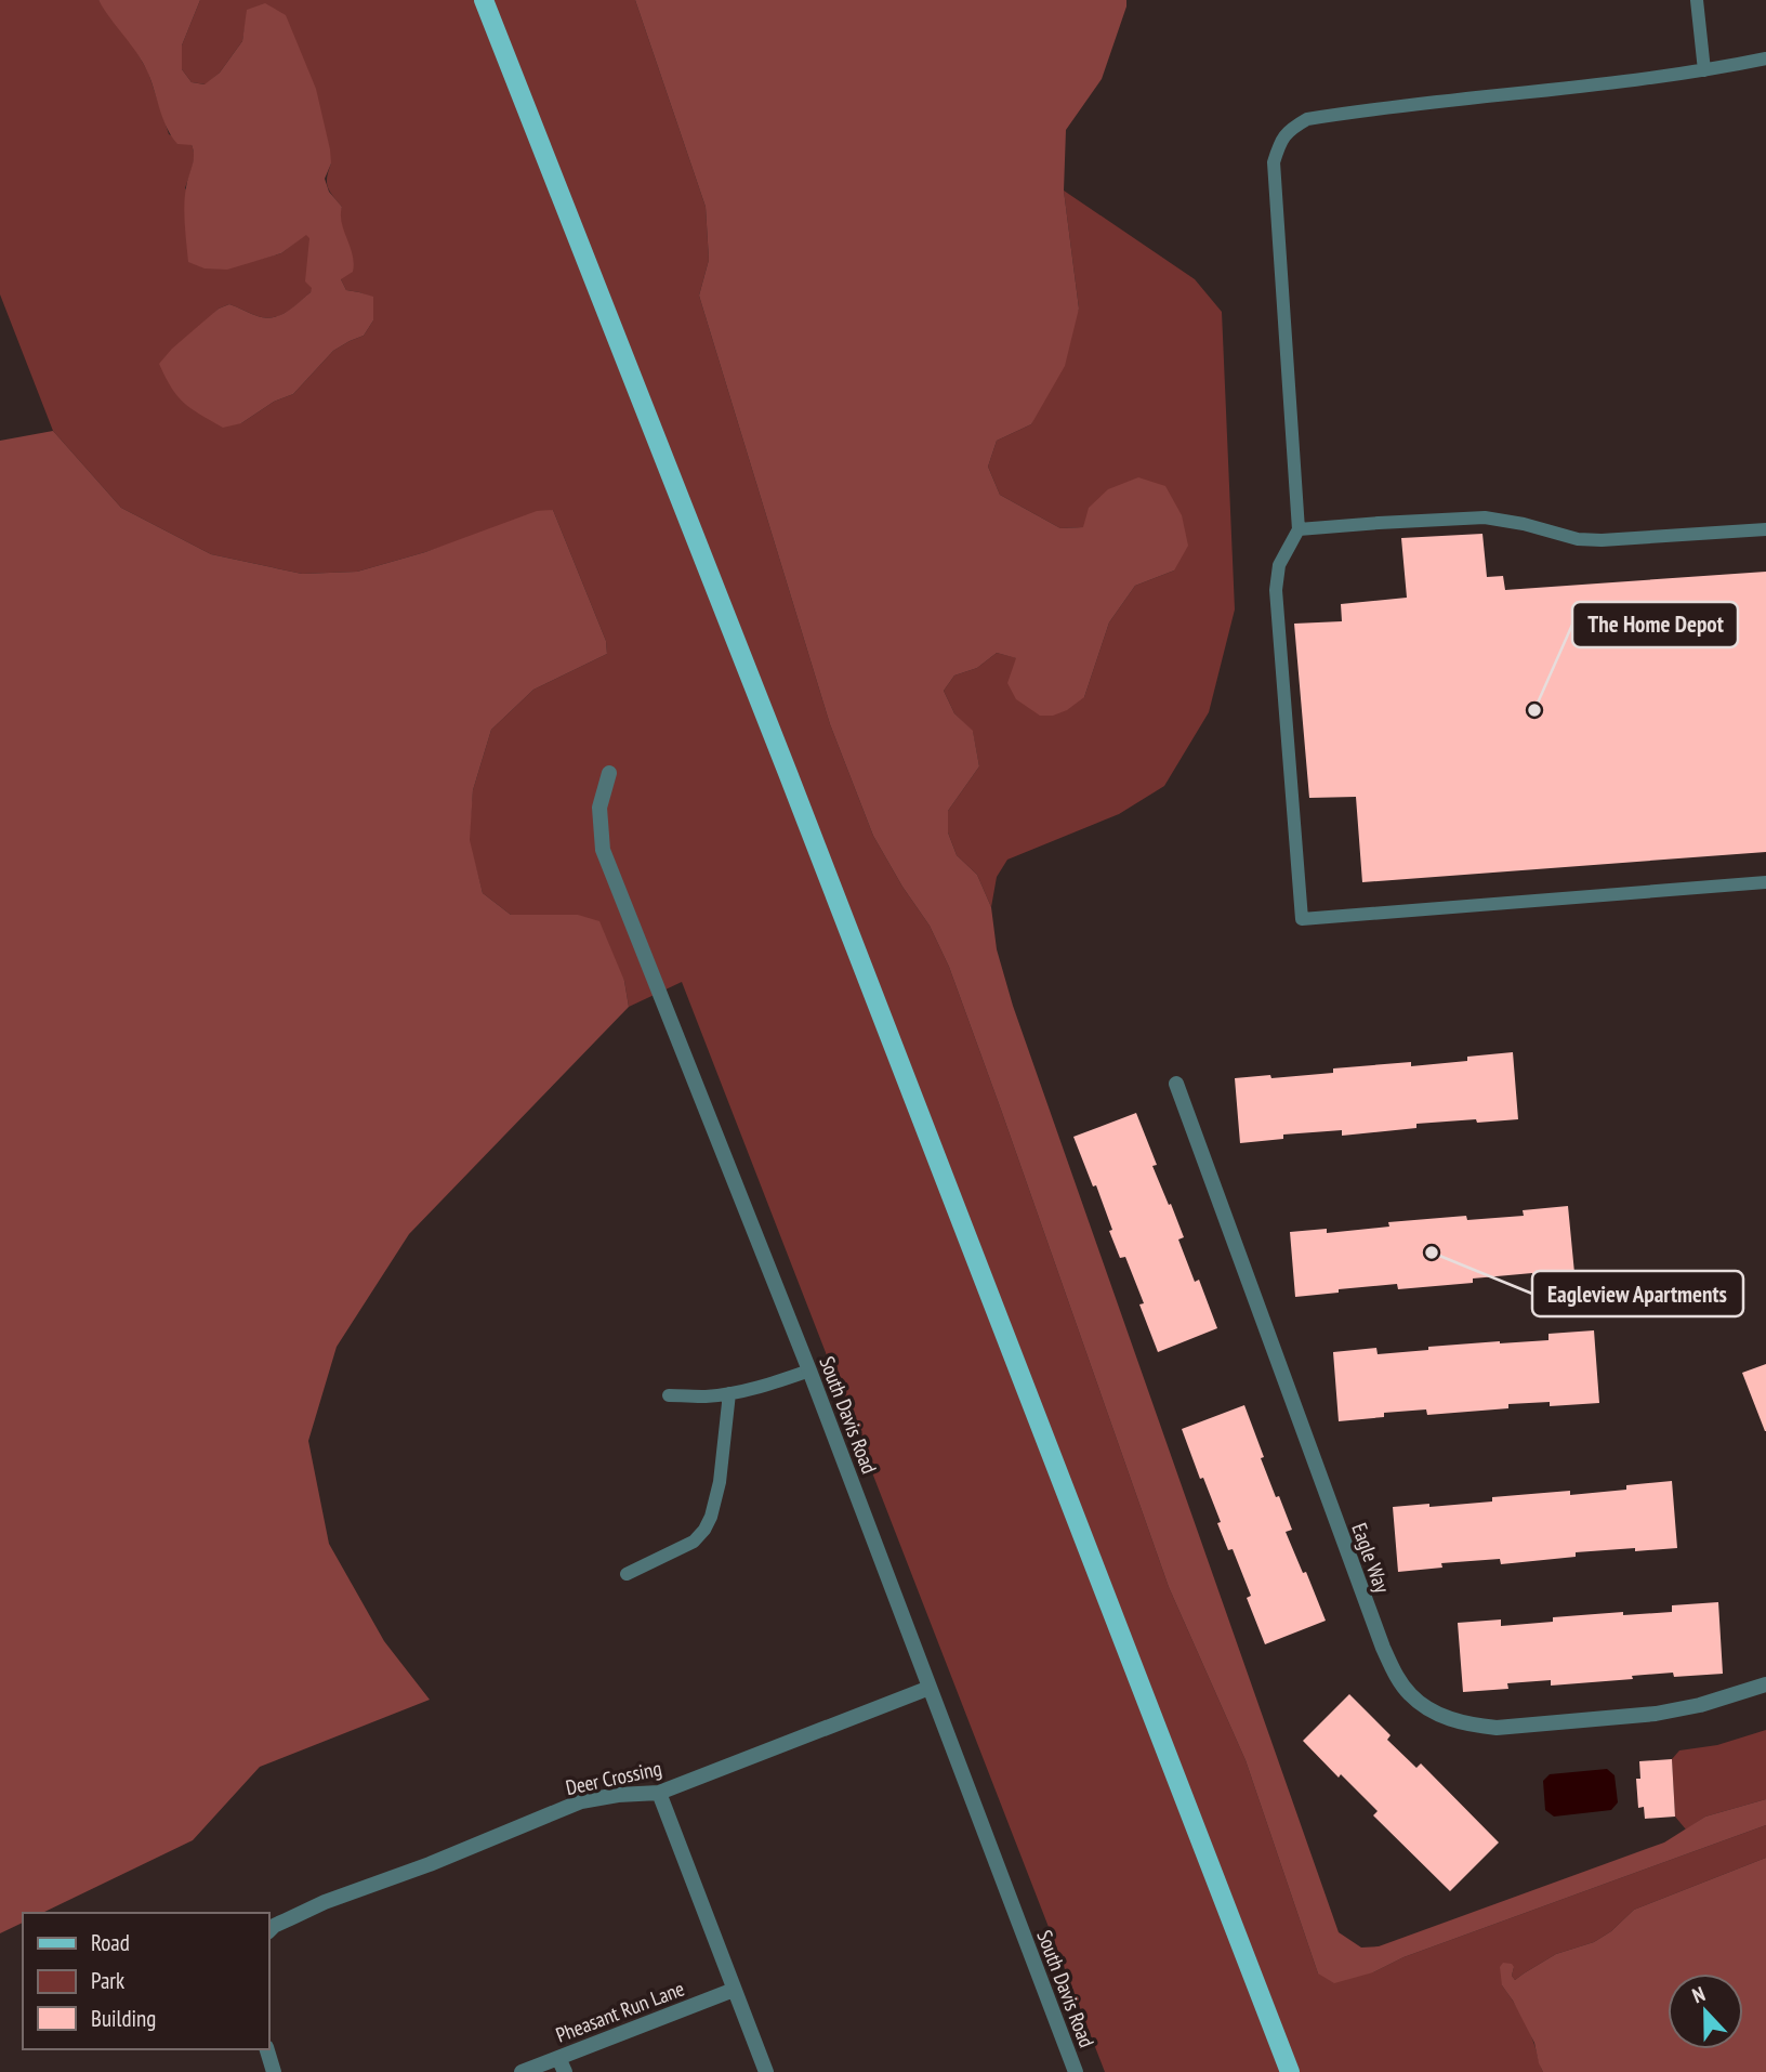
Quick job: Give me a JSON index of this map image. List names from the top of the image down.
{
  "streets": {
    "street": [
      "South Davis Road",
      "Eagle Way",
      "Deer Crossing",
      "Pheasant Run Lane"
    ]
  },
  "crossings": [
    ["South Davis Road", "Deer Crossing"]
  ],
  "places": ["The Home Depot", "Eagleview Apartments"],
  "legend": ["Road", "Park", "Building"],
  "north": "top"
}
